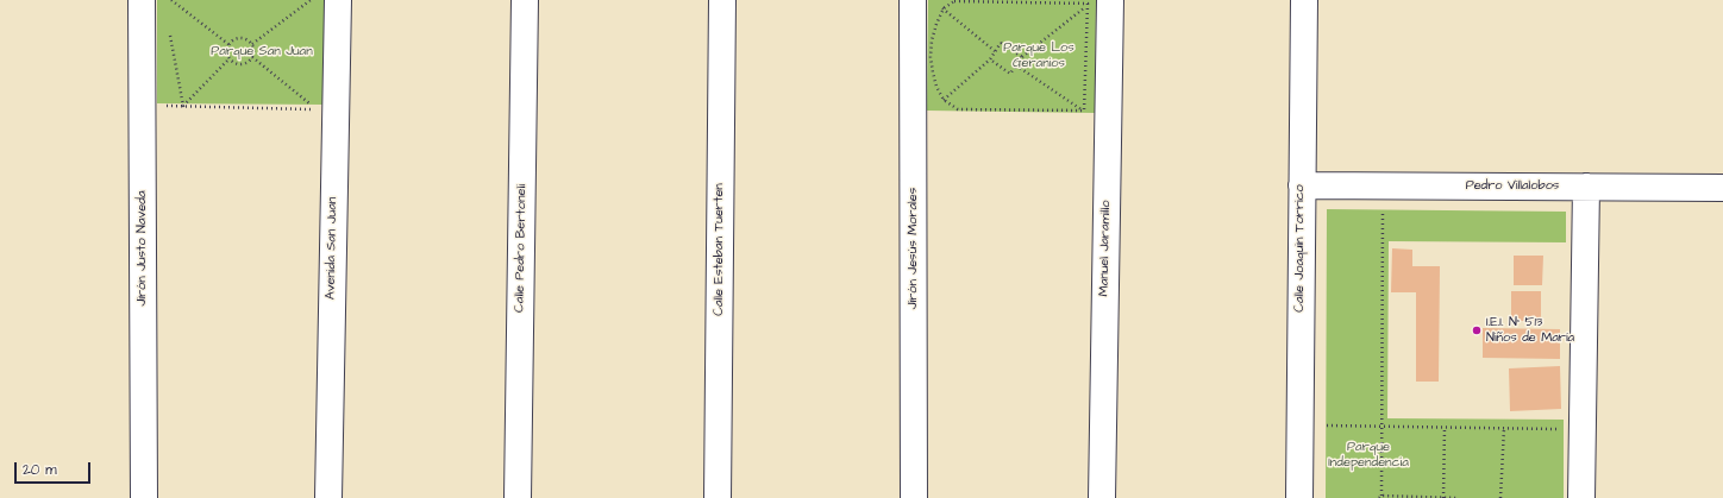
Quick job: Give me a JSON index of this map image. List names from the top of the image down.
{
  "streets": {
    "street": [
      "Pedro Villalobos",
      "Jirón Justo Naveda",
      "Avenida San Juan",
      "Calle Pedro Bertoneli",
      "Jirón Jesús Morales",
      "Manuel Jaramillo",
      "Calle Joaquin Torrico",
      "Calle Esteban Tuerten"
    ]
  },
  "crossings": [
    ["Pedro Villalobos", "Calle Joaquin Torrico"]
  ],
  "parks": ["Parque Los Geranios", "Parque San Juan", "Parque Independencia"],
  "places": ["I.E.I. N° 513 Niños de María"],
  "scale_bar": "20 m"
}
